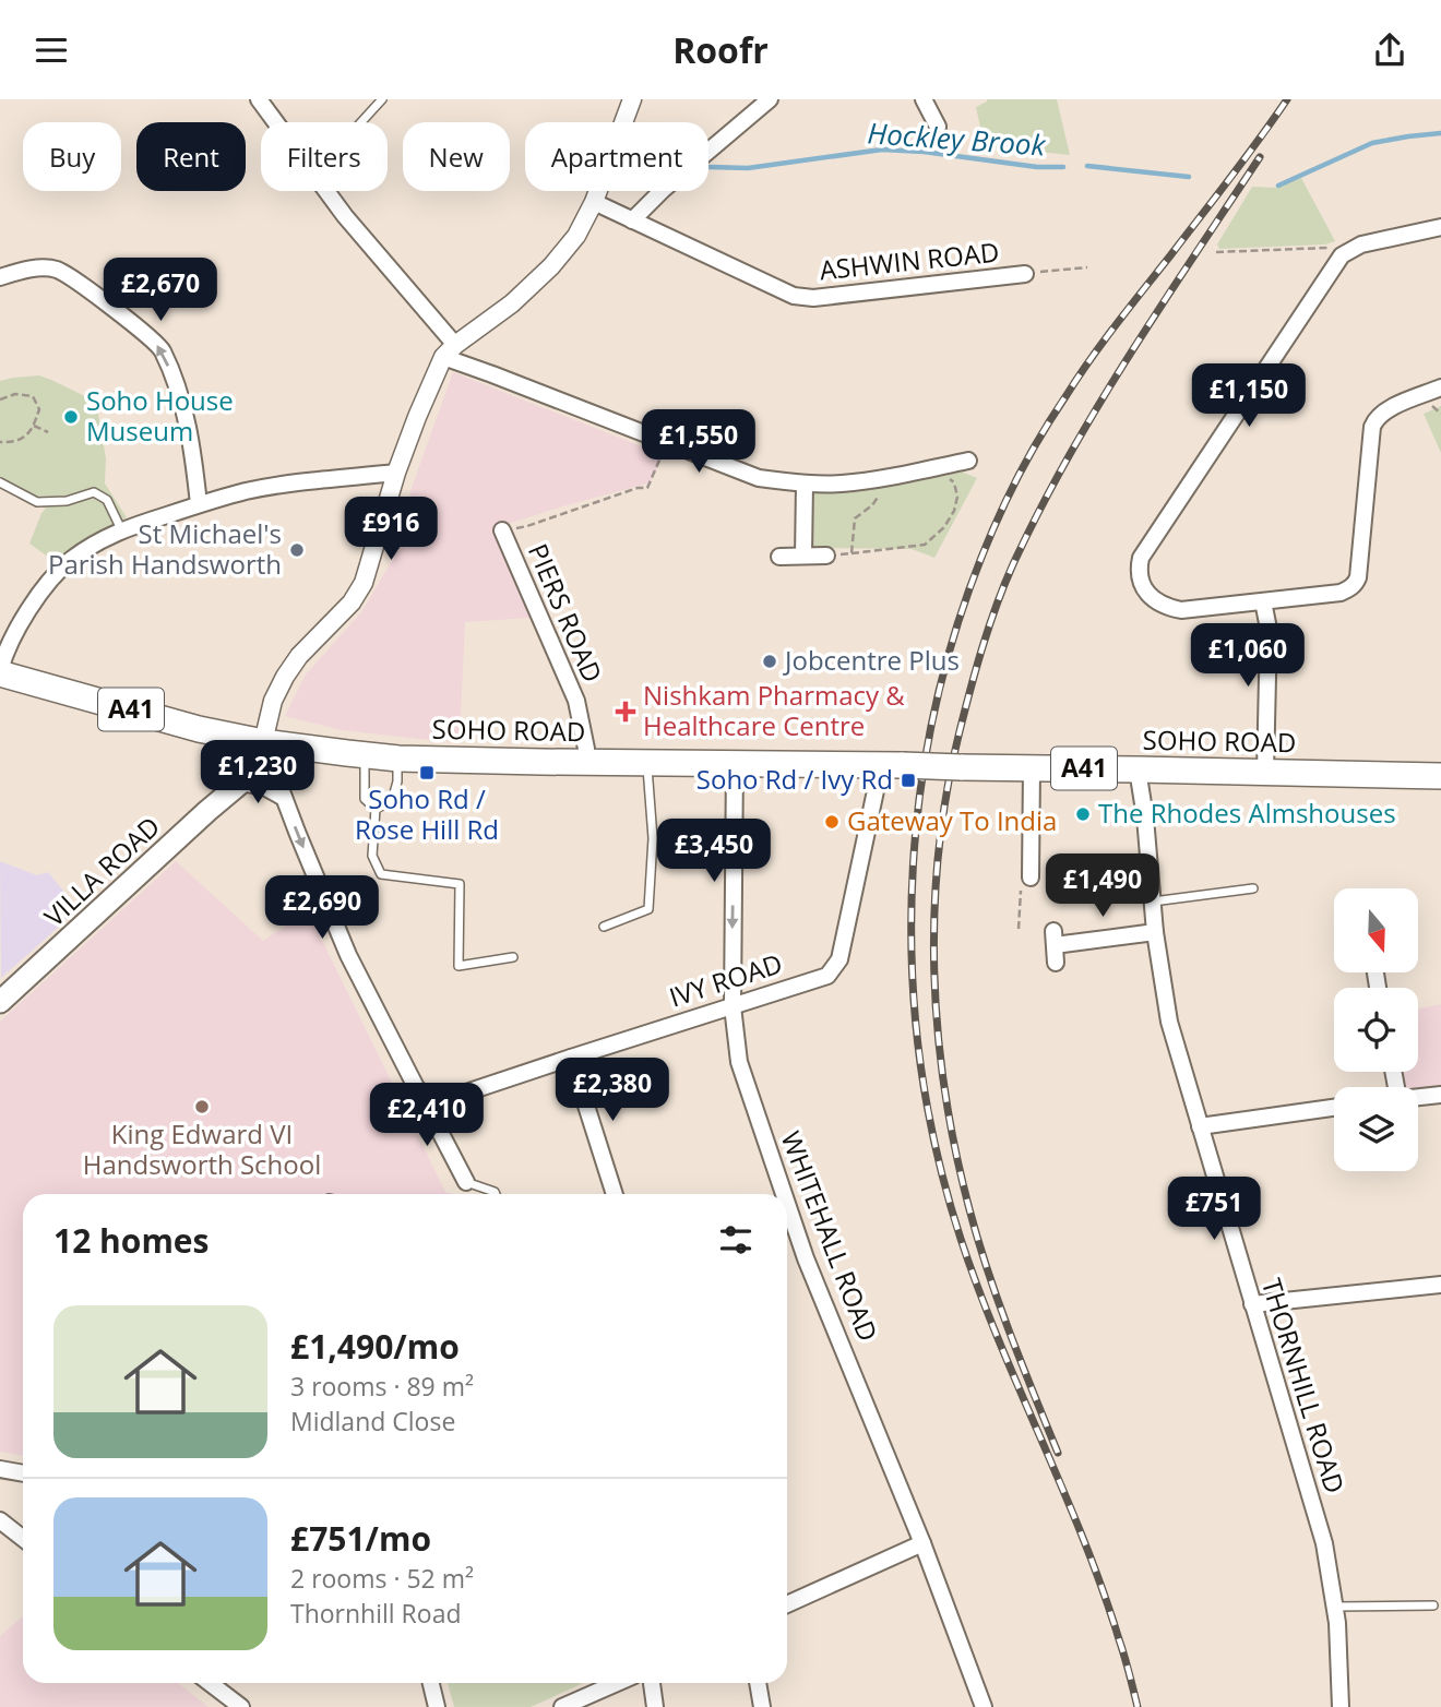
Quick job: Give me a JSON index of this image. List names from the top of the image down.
{
  "streets": {
    "highway": ["A41", "SOHO ROAD"],
    "main road": ["VILLA ROAD"],
    "street": [
      "ASHWIN ROAD",
      "PIERS ROAD",
      "IVY ROAD",
      "WHITEHALL ROAD",
      "THORNHILL ROAD"
    ]
  },
  "crossings": [
    ["PIERS ROAD", "SOHO ROAD"],
    ["A41", "SOHO ROAD"],
    ["A41", "VILLA ROAD"],
    ["SOHO ROAD", "VILLA ROAD"],
    ["SOHO ROAD", "IVY ROAD"],
    ["SOHO ROAD", "WHITEHALL ROAD"],
    ["SOHO ROAD", "THORNHILL ROAD"],
    ["IVY ROAD", "WHITEHALL ROAD"]
  ],
  "water": ["Hockley Brook"],
  "places": {
    "other": [
      "Soho House Museum",
      "St Michael's Parish Handsworth",
      "Jobcentre Plus",
      "The Rhodes Almshouses",
      "Gateway To India",
      "King Edward VI Handsworth School"
    ],
    "health": ["Nishkam Pharmacy & Healthcare Centre"],
    "transit": ["Soho Rd / Rose Hill Rd", "Soho Rd / Ivy Rd"]
  },
  "north": "bottom",
  "page": {
    "header": "Roofr",
    "chip": [
      "Buy",
      "Rent",
      "Filters",
      "New",
      "Apartment"
    ],
    "price": [
      "£2,670",
      "£1,150",
      "£1,550",
      "£916",
      "£1,060",
      "£1,230",
      "£3,450",
      "£1,490",
      "£2,690",
      "£2,380",
      "£2,410",
      "£751"
    ],
    "heading": "12 homes",
    "list": [
      {
        "name": "£1,490/mo",
        "note": "3 rooms · 89 m² · Midland Close"
      },
      {
        "name": "£751/mo",
        "note": "2 rooms · 52 m² · Thornhill Road"
      }
    ]
  }
}
